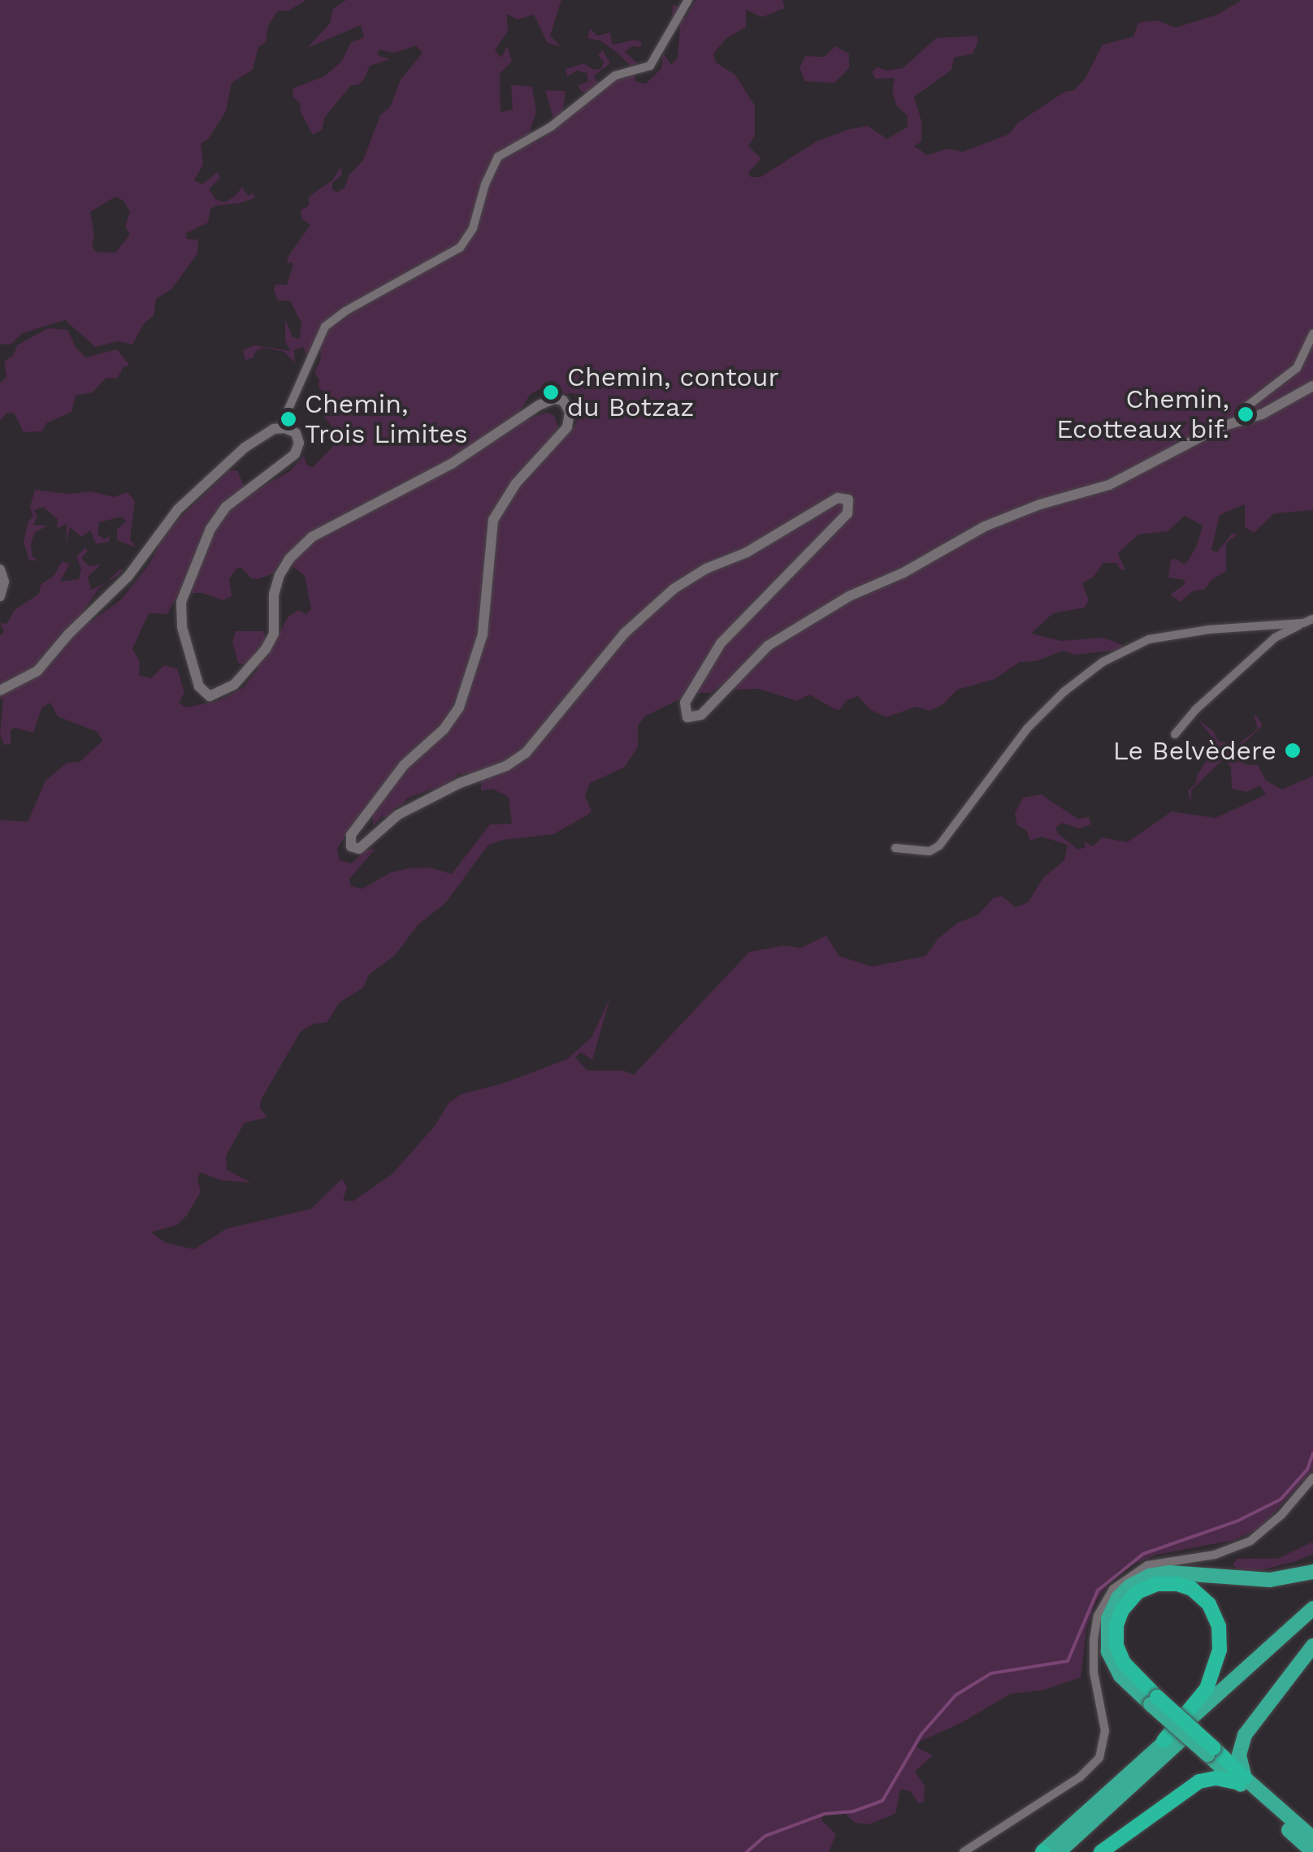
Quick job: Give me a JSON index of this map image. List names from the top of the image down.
{
  "places": [
    "Chemin, contour du Botzaz",
    "Chemin, Ecotteaux bif.",
    "Chemin, Trois Limites",
    "Le Belvèdere"
  ]
}
